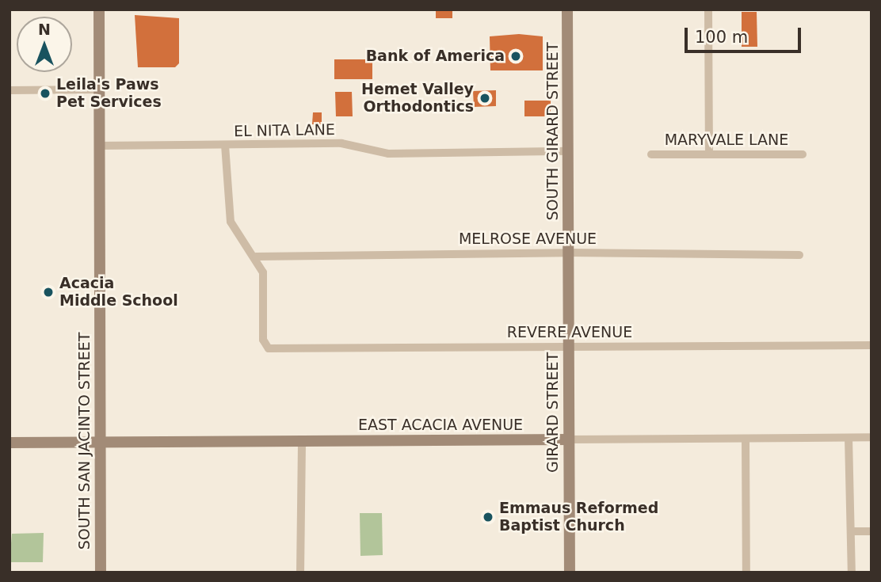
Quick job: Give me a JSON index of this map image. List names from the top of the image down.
{
  "streets": {
    "street": [
      "EL NITA LANE",
      "SOUTH GIRARD STREET",
      "MARYVALE LANE",
      "MELROSE AVENUE",
      "REVERE AVENUE",
      "GIRARD STREET",
      "EAST ACACIA AVENUE",
      "SOUTH SAN JACINTO STREET"
    ]
  },
  "crossings": [
    ["EL NITA LANE", "SOUTH GIRARD STREET"],
    ["EL NITA LANE", "SOUTH SAN JACINTO STREET"],
    ["SOUTH GIRARD STREET", "MELROSE AVENUE"],
    ["SOUTH GIRARD STREET", "GIRARD STREET"],
    ["MELROSE AVENUE", "REVERE AVENUE"],
    ["MELROSE AVENUE", "GIRARD STREET"],
    ["REVERE AVENUE", "GIRARD STREET"],
    ["GIRARD STREET", "EAST ACACIA AVENUE"],
    ["EAST ACACIA AVENUE", "SOUTH SAN JACINTO STREET"]
  ],
  "places": [
    "Bank of America",
    "Leila's Paws Pet Services",
    "Hemet Valley Orthodontics",
    "Acacia Middle School",
    "Emmaus Reformed Baptist Church"
  ],
  "scale_bar": "100 m",
  "north": "top"
}
